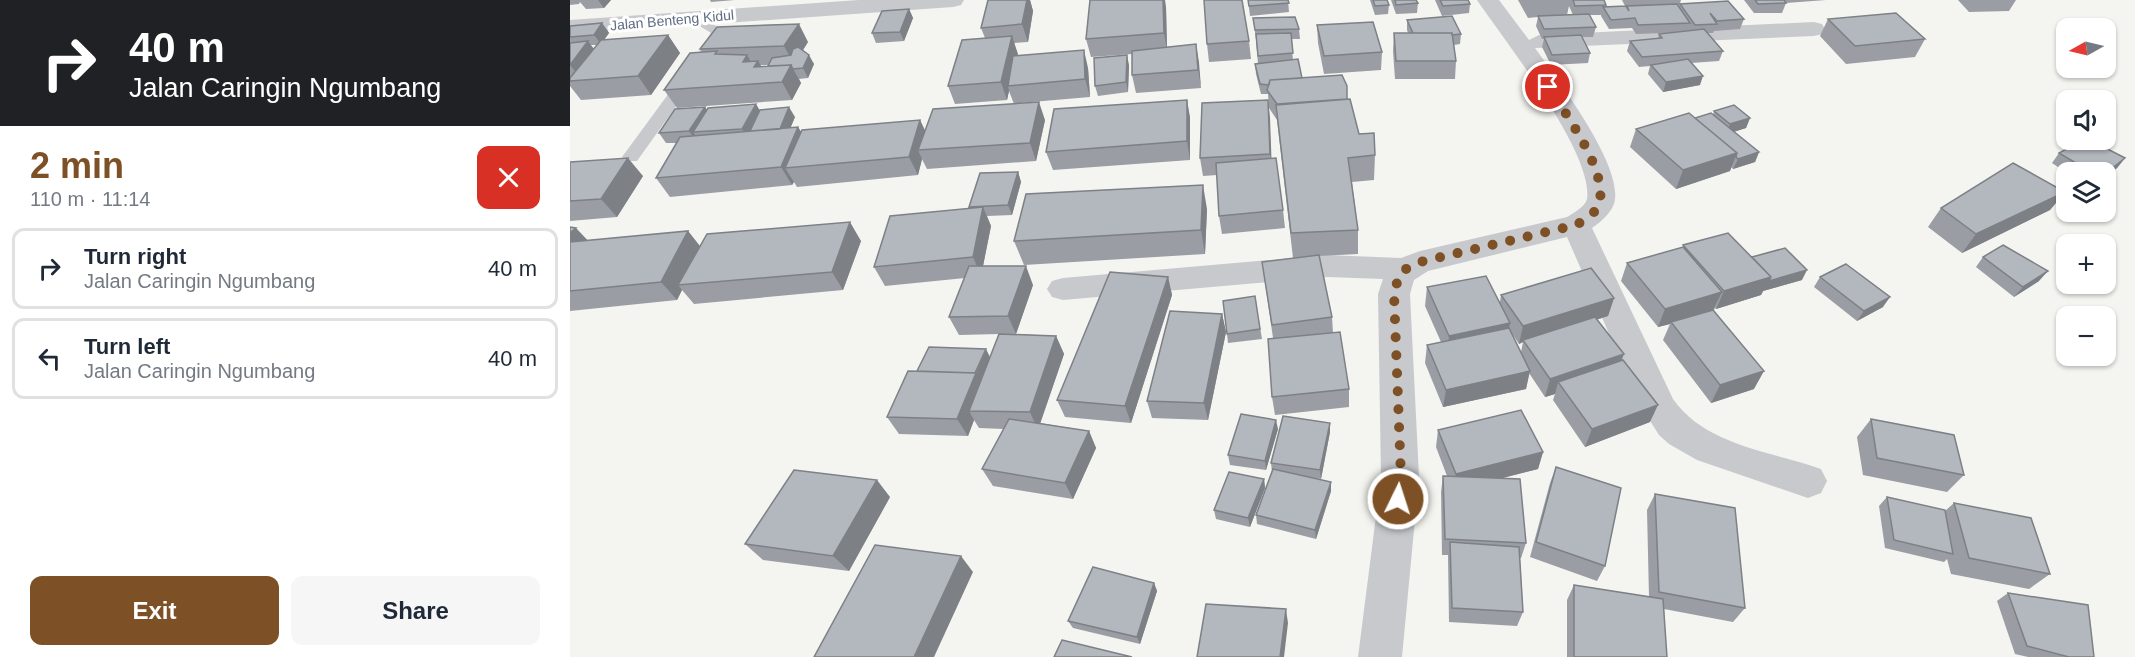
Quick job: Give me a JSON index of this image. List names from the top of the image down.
{
  "streets": {
    "street": ["Jalan Benteng Kidul"]
  },
  "north": "left",
  "page": {
    "turn": ["40 m", "Jalan Caringin Ngumbang"],
    "map_buttons": ["+", "−"],
    "heading": ["2 min", "110 m · 11:14"],
    "list": [
      {
        "name": "Turn right",
        "note": "Jalan Caringin Ngumbang",
        "value": "40 m"
      },
      {
        "name": "Turn left",
        "note": "Jalan Caringin Ngumbang",
        "value": "40 m"
      }
    ],
    "buttons": ["Exit", "Share"]
  }
}
